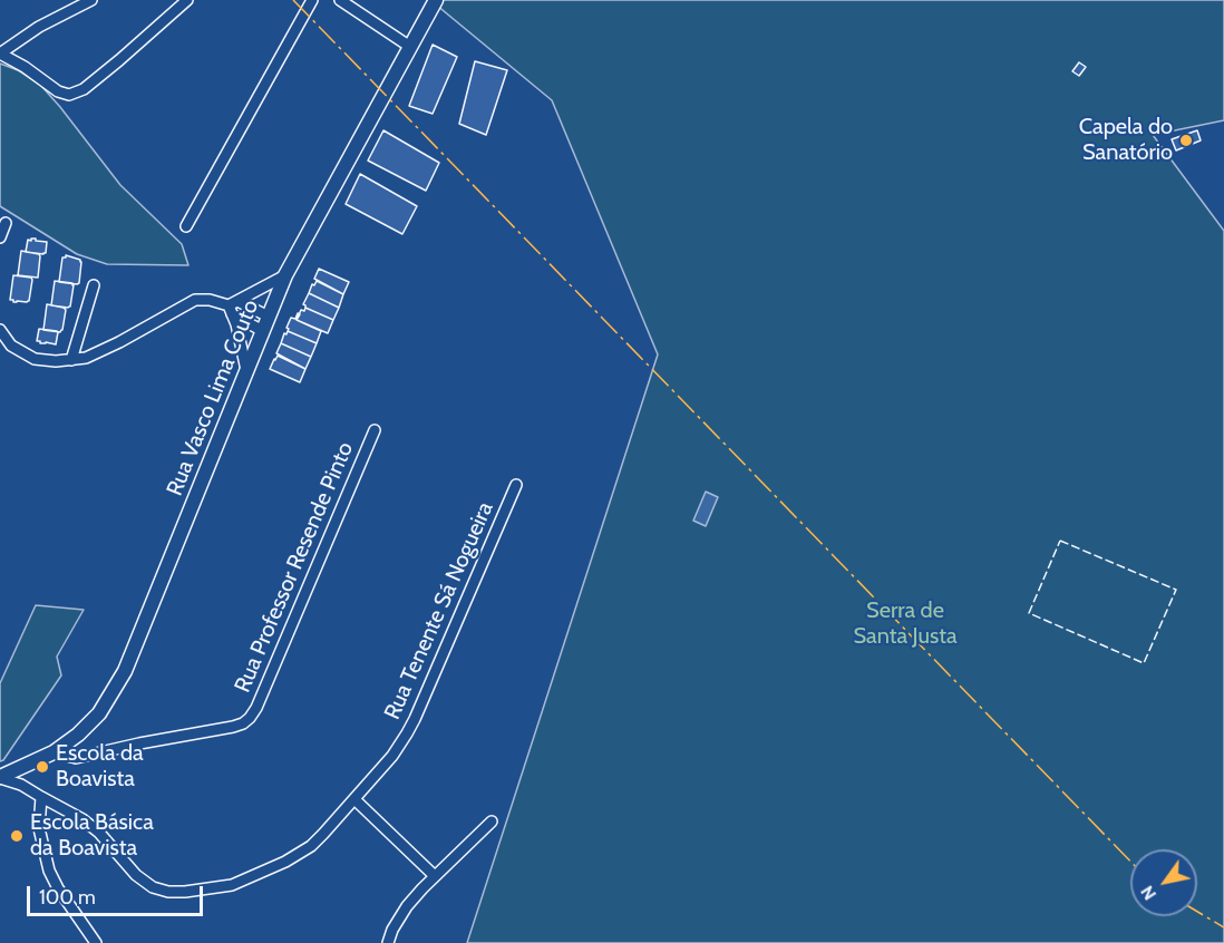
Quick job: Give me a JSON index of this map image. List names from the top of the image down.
{
  "streets": {
    "street": ["Rua Vasco Lima Couto", "Rua Professor Resende Pinto", "Rua Tenente Sá Nogueira"]
  },
  "crossings": [
    ["Rua Vasco Lima Couto", "Rua Professor Resende Pinto"],
    ["Rua Vasco Lima Couto", "Rua Tenente Sá Nogueira"]
  ],
  "parks": ["Serra de Santa Justa"],
  "places": ["Capela do Sanatório", "Escola da Boavista", "Escola Básica da Boavista"],
  "scale_bar": "100 m",
  "north": "bottom left"
}
